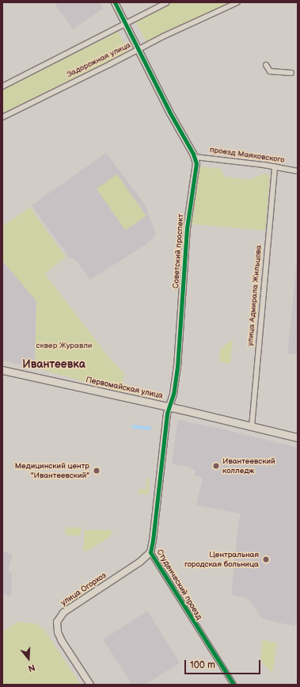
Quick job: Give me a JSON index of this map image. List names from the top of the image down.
{
  "streets": {
    "main road": ["Первомайская улица"],
    "street": [
      "Задорожная улица",
      "проезд Маяковского",
      "Советский проспект",
      "улица Адмирала Жильцова",
      "Студенческий проезд",
      "улица Огорхоз"
    ]
  },
  "crossings": [
    ["Задорожная улица", "Советский проспект"],
    ["проезд Маяковского", "Советский проспект"],
    ["проезд Маяковского", "улица Адмирала Жильцова"],
    ["Советский проспект", "Первомайская улица"],
    ["Советский проспект", "Студенческий проезд"],
    ["улица Адмирала Жильцова", "Первомайская улица"],
    ["Первомайская улица", "Студенческий проезд"],
    ["Студенческий проезд", "улица Огорхоз"]
  ],
  "districts": ["Ивантеевка"],
  "parks": ["сквер Журавли"],
  "places": ["Ивантеевский колледж", "Медицинский центр \"Ивантеевский\"", "Центральная городская больница"],
  "scale_bar": "100 m",
  "north": "bottom"
}
